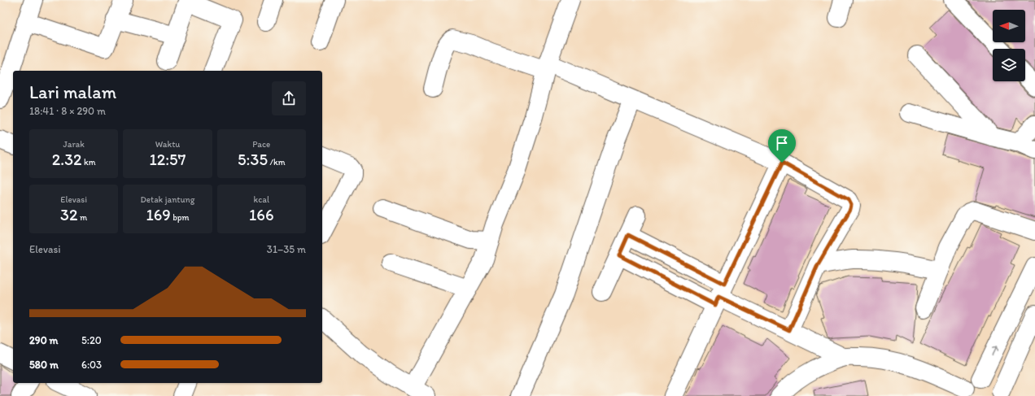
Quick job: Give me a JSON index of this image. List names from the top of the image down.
{
  "north": "left",
  "page": {
    "heading": ["Lari malam", "18:41 · 8 × 290 m"],
    "stats": [
      ["Jarak", "2.32 km"],
      ["Waktu", "12:57"],
      ["Pace", "5:35 /km"],
      ["Elevasi", "32 m"],
      ["Detak jantung", "169 bpm"],
      ["kcal", "166"]
    ],
    "chart": ["Elevasi", "31–35 m"],
    "list": [
      {
        "name": "290 m",
        "note": "5:20"
      },
      {
        "name": "580 m",
        "note": "6:03"
      }
    ]
  }
}
